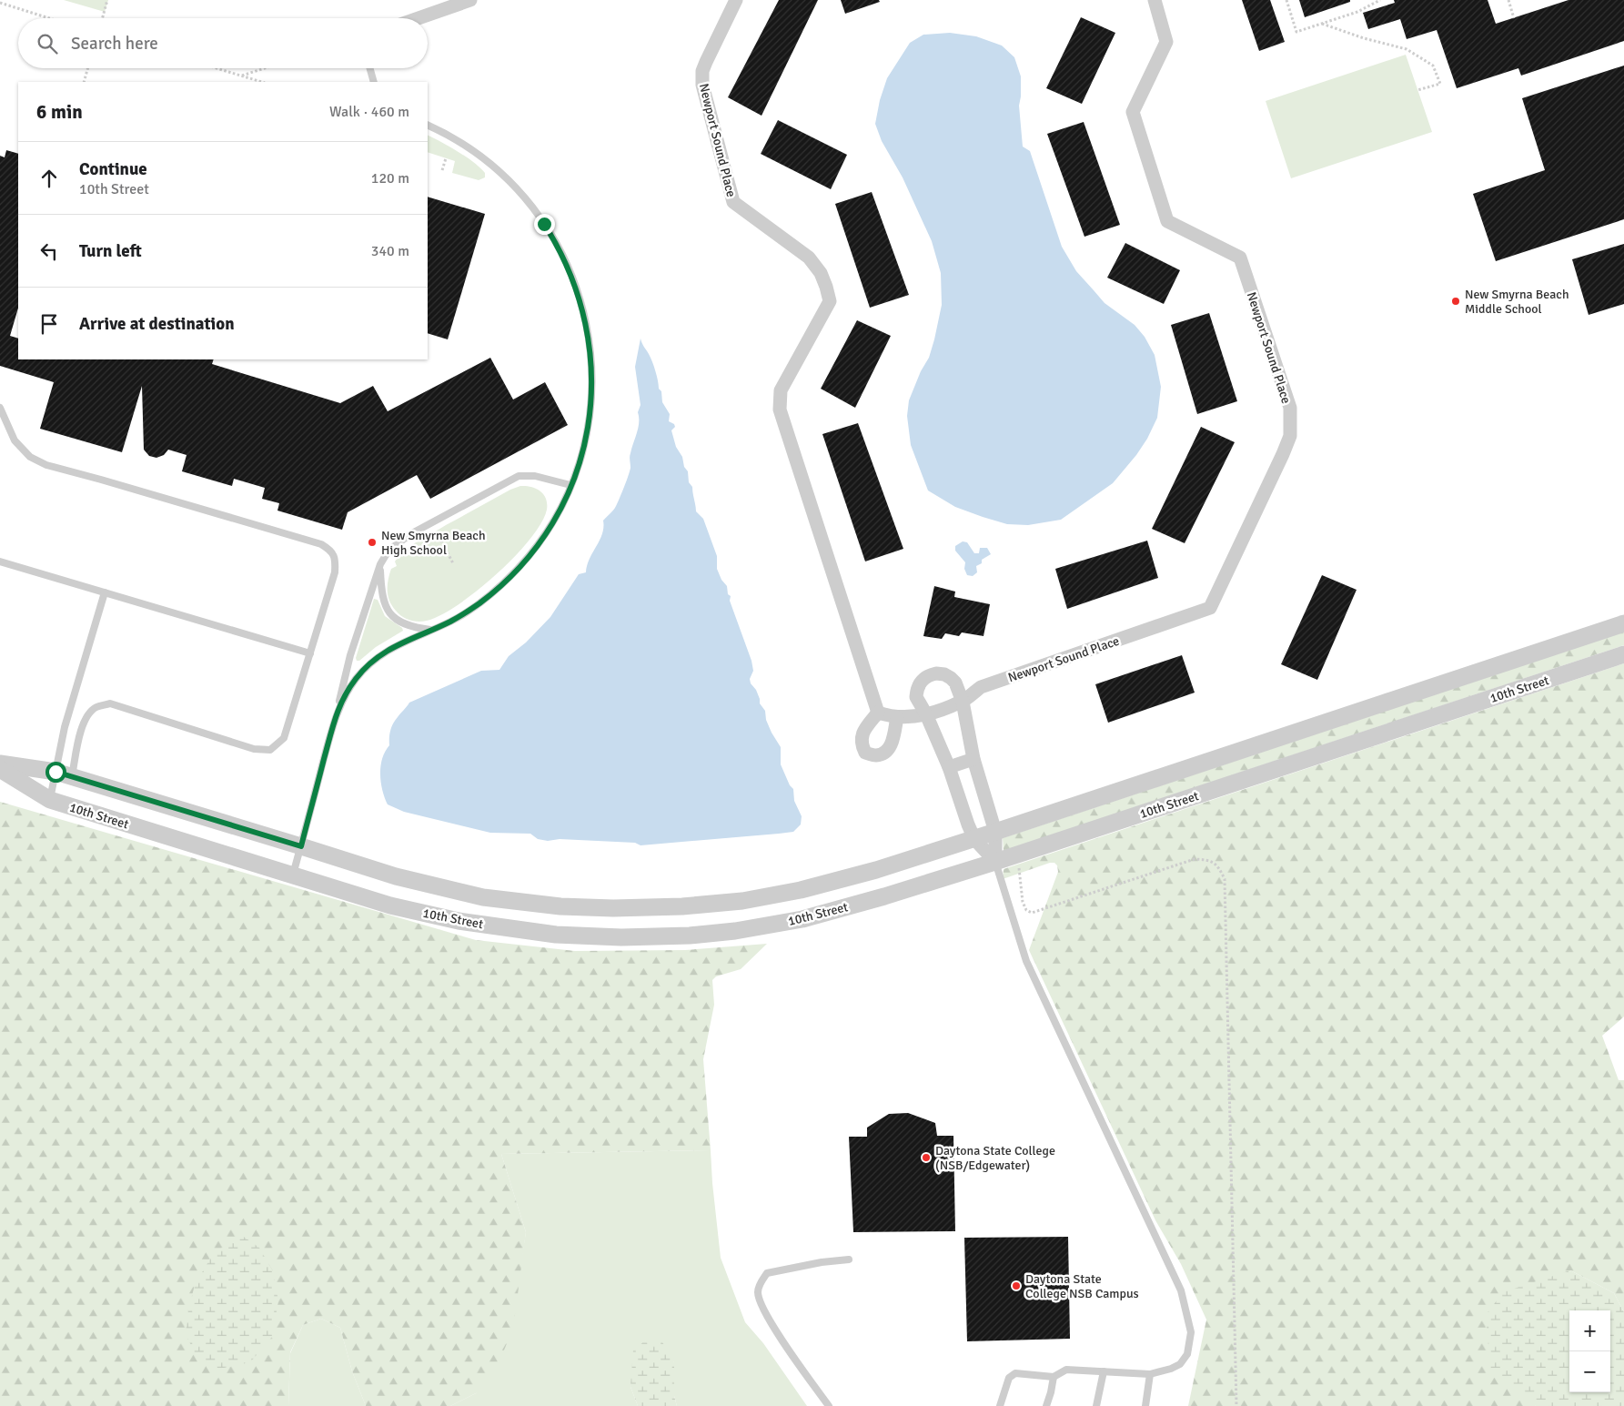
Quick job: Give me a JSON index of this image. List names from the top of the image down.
{
  "streets": {
    "street": ["Newport Sound Place", "10th Street"]
  },
  "places": [
    "New Smyrna Beach Middle School",
    "New Smyrna Beach High School",
    "Daytona State College (NSB/Edgewater)",
    "Daytona State College NSB Campus"
  ],
  "page": {
    "search": "Search here",
    "heading": ["6 min", "Walk · 460 m"],
    "list": [
      ["Continue", "10th Street", "120 m"],
      ["Turn left", "340 m"],
      "Arrive at destination"
    ],
    "map_buttons": ["+", "−"]
  }
}
